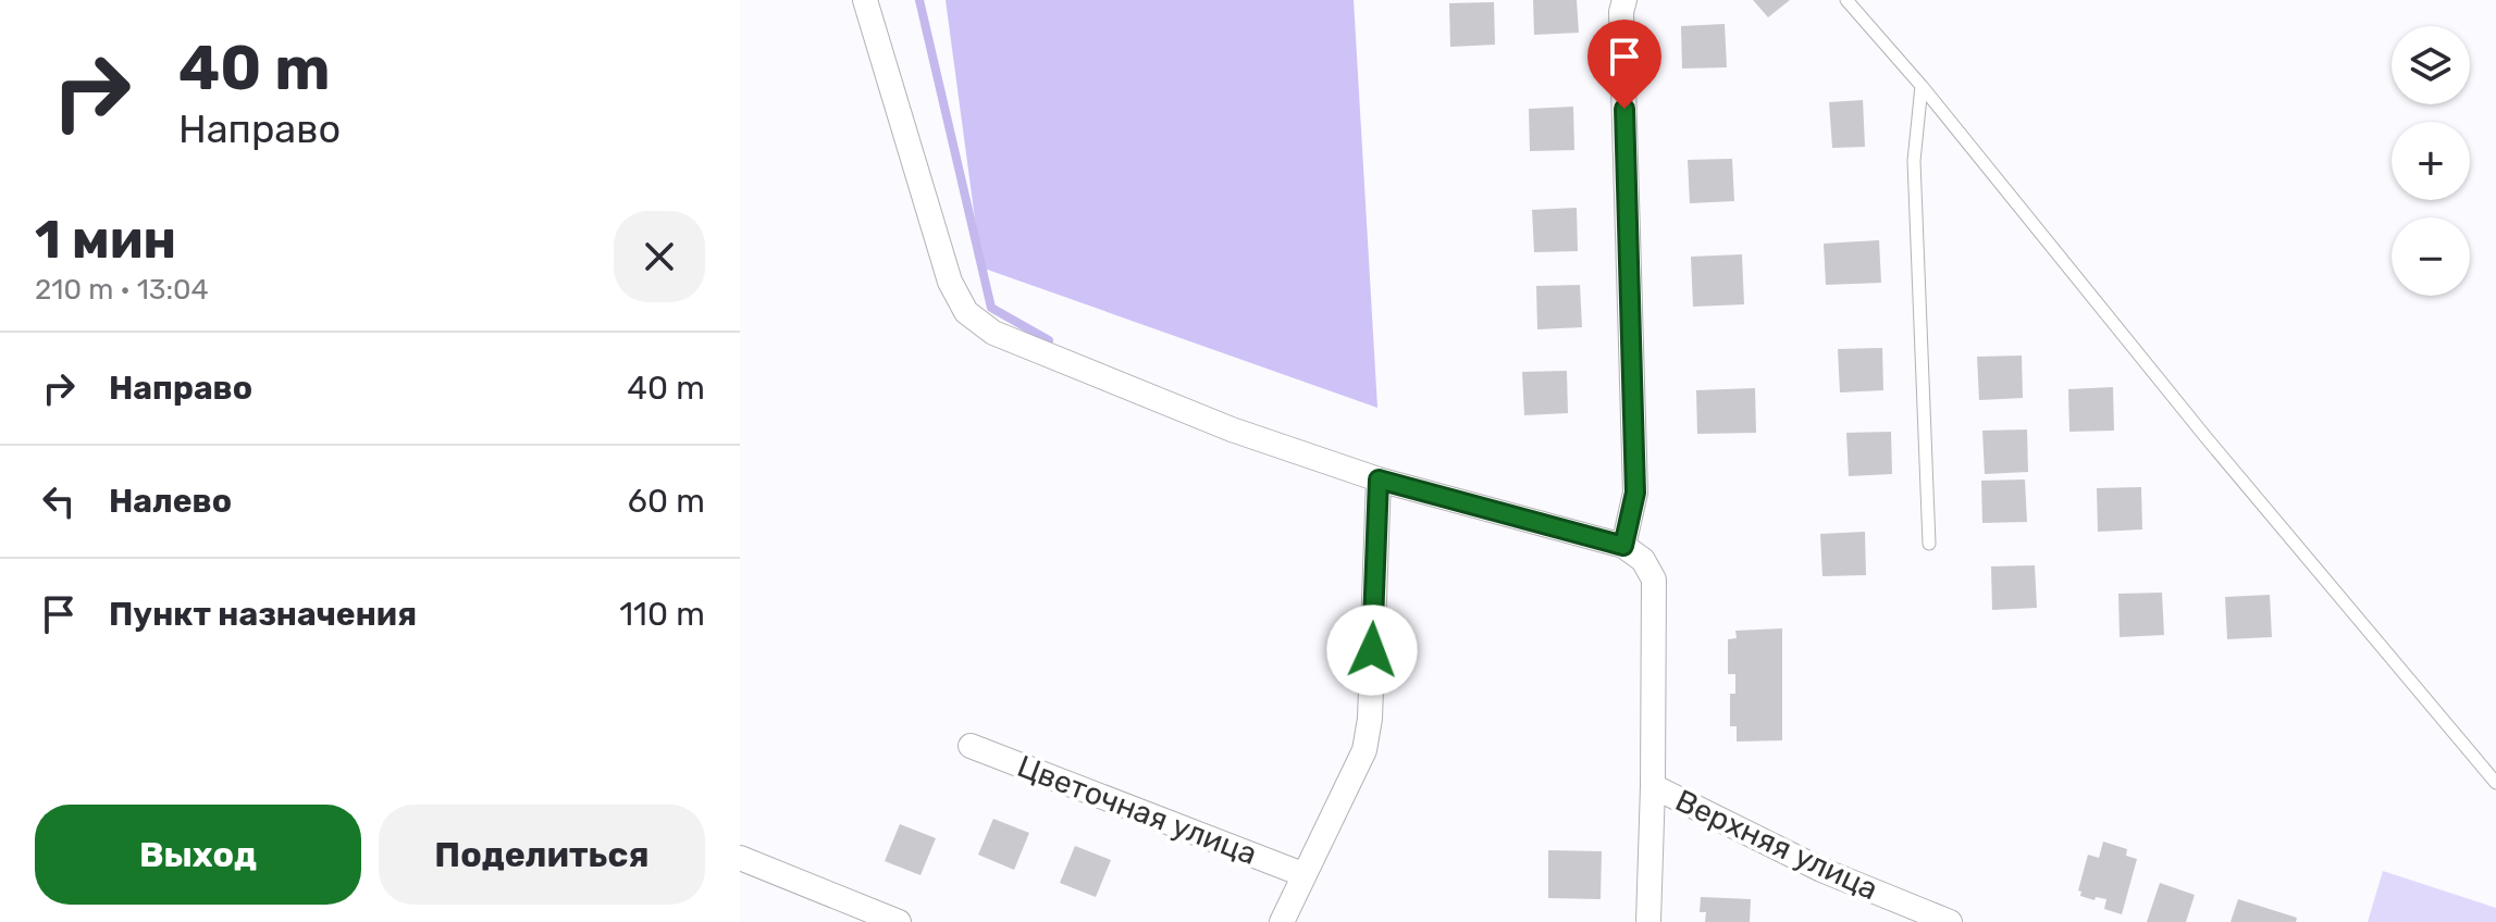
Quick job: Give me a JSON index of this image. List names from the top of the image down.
{
  "streets": {
    "street": ["Цветочная улица", "Верхняя улица"]
  },
  "page": {
    "turn": ["40 m", "Направо"],
    "map_buttons": ["+", "−"],
    "heading": ["1 мин", "210 m · 13:04"],
    "list": [
      {
        "name": "Направо",
        "value": "40 m"
      },
      {
        "name": "Налево",
        "value": "60 m"
      },
      {
        "name": "Пункт назначения",
        "value": "110 m"
      }
    ],
    "buttons": ["Выход", "Поделиться"]
  }
}
